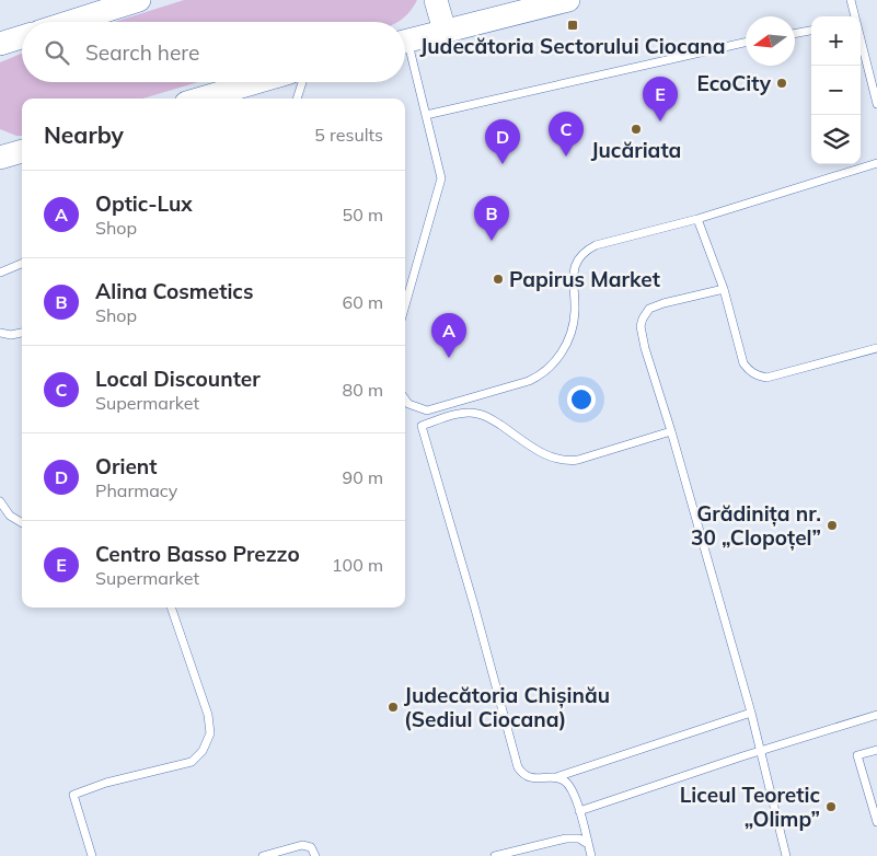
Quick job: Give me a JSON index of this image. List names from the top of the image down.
{
  "places": {
    "transit": ["Judecătoria Sectorului Ciocana"],
    "other": [
      "EcoCity",
      "Jucăriata",
      "Papirus Market",
      "Grădinița nr. 30 „Clopoțel”",
      "Judecătoria Chișinău (Sediul Ciocana)",
      "Liceul Teoretic „Olimp”"
    ]
  },
  "north": "left",
  "page": {
    "map_buttons": ["+", "−"],
    "search": "Search here",
    "pins": [
      "E",
      "C",
      "D",
      "B",
      "A"
    ],
    "heading": ["Nearby", "5 results"],
    "list": [
      {
        "mark": "A",
        "name": "Optic-Lux",
        "note": "Shop",
        "value": "50 m"
      },
      {
        "mark": "B",
        "name": "Alina Cosmetics",
        "note": "Shop",
        "value": "60 m"
      },
      {
        "mark": "C",
        "name": "Local Discounter",
        "note": "Supermarket",
        "value": "80 m"
      },
      {
        "mark": "D",
        "name": "Orient",
        "note": "Pharmacy",
        "value": "90 m"
      },
      {
        "mark": "E",
        "name": "Centro Basso Prezzo",
        "note": "Supermarket",
        "value": "100 m"
      }
    ]
  }
}
